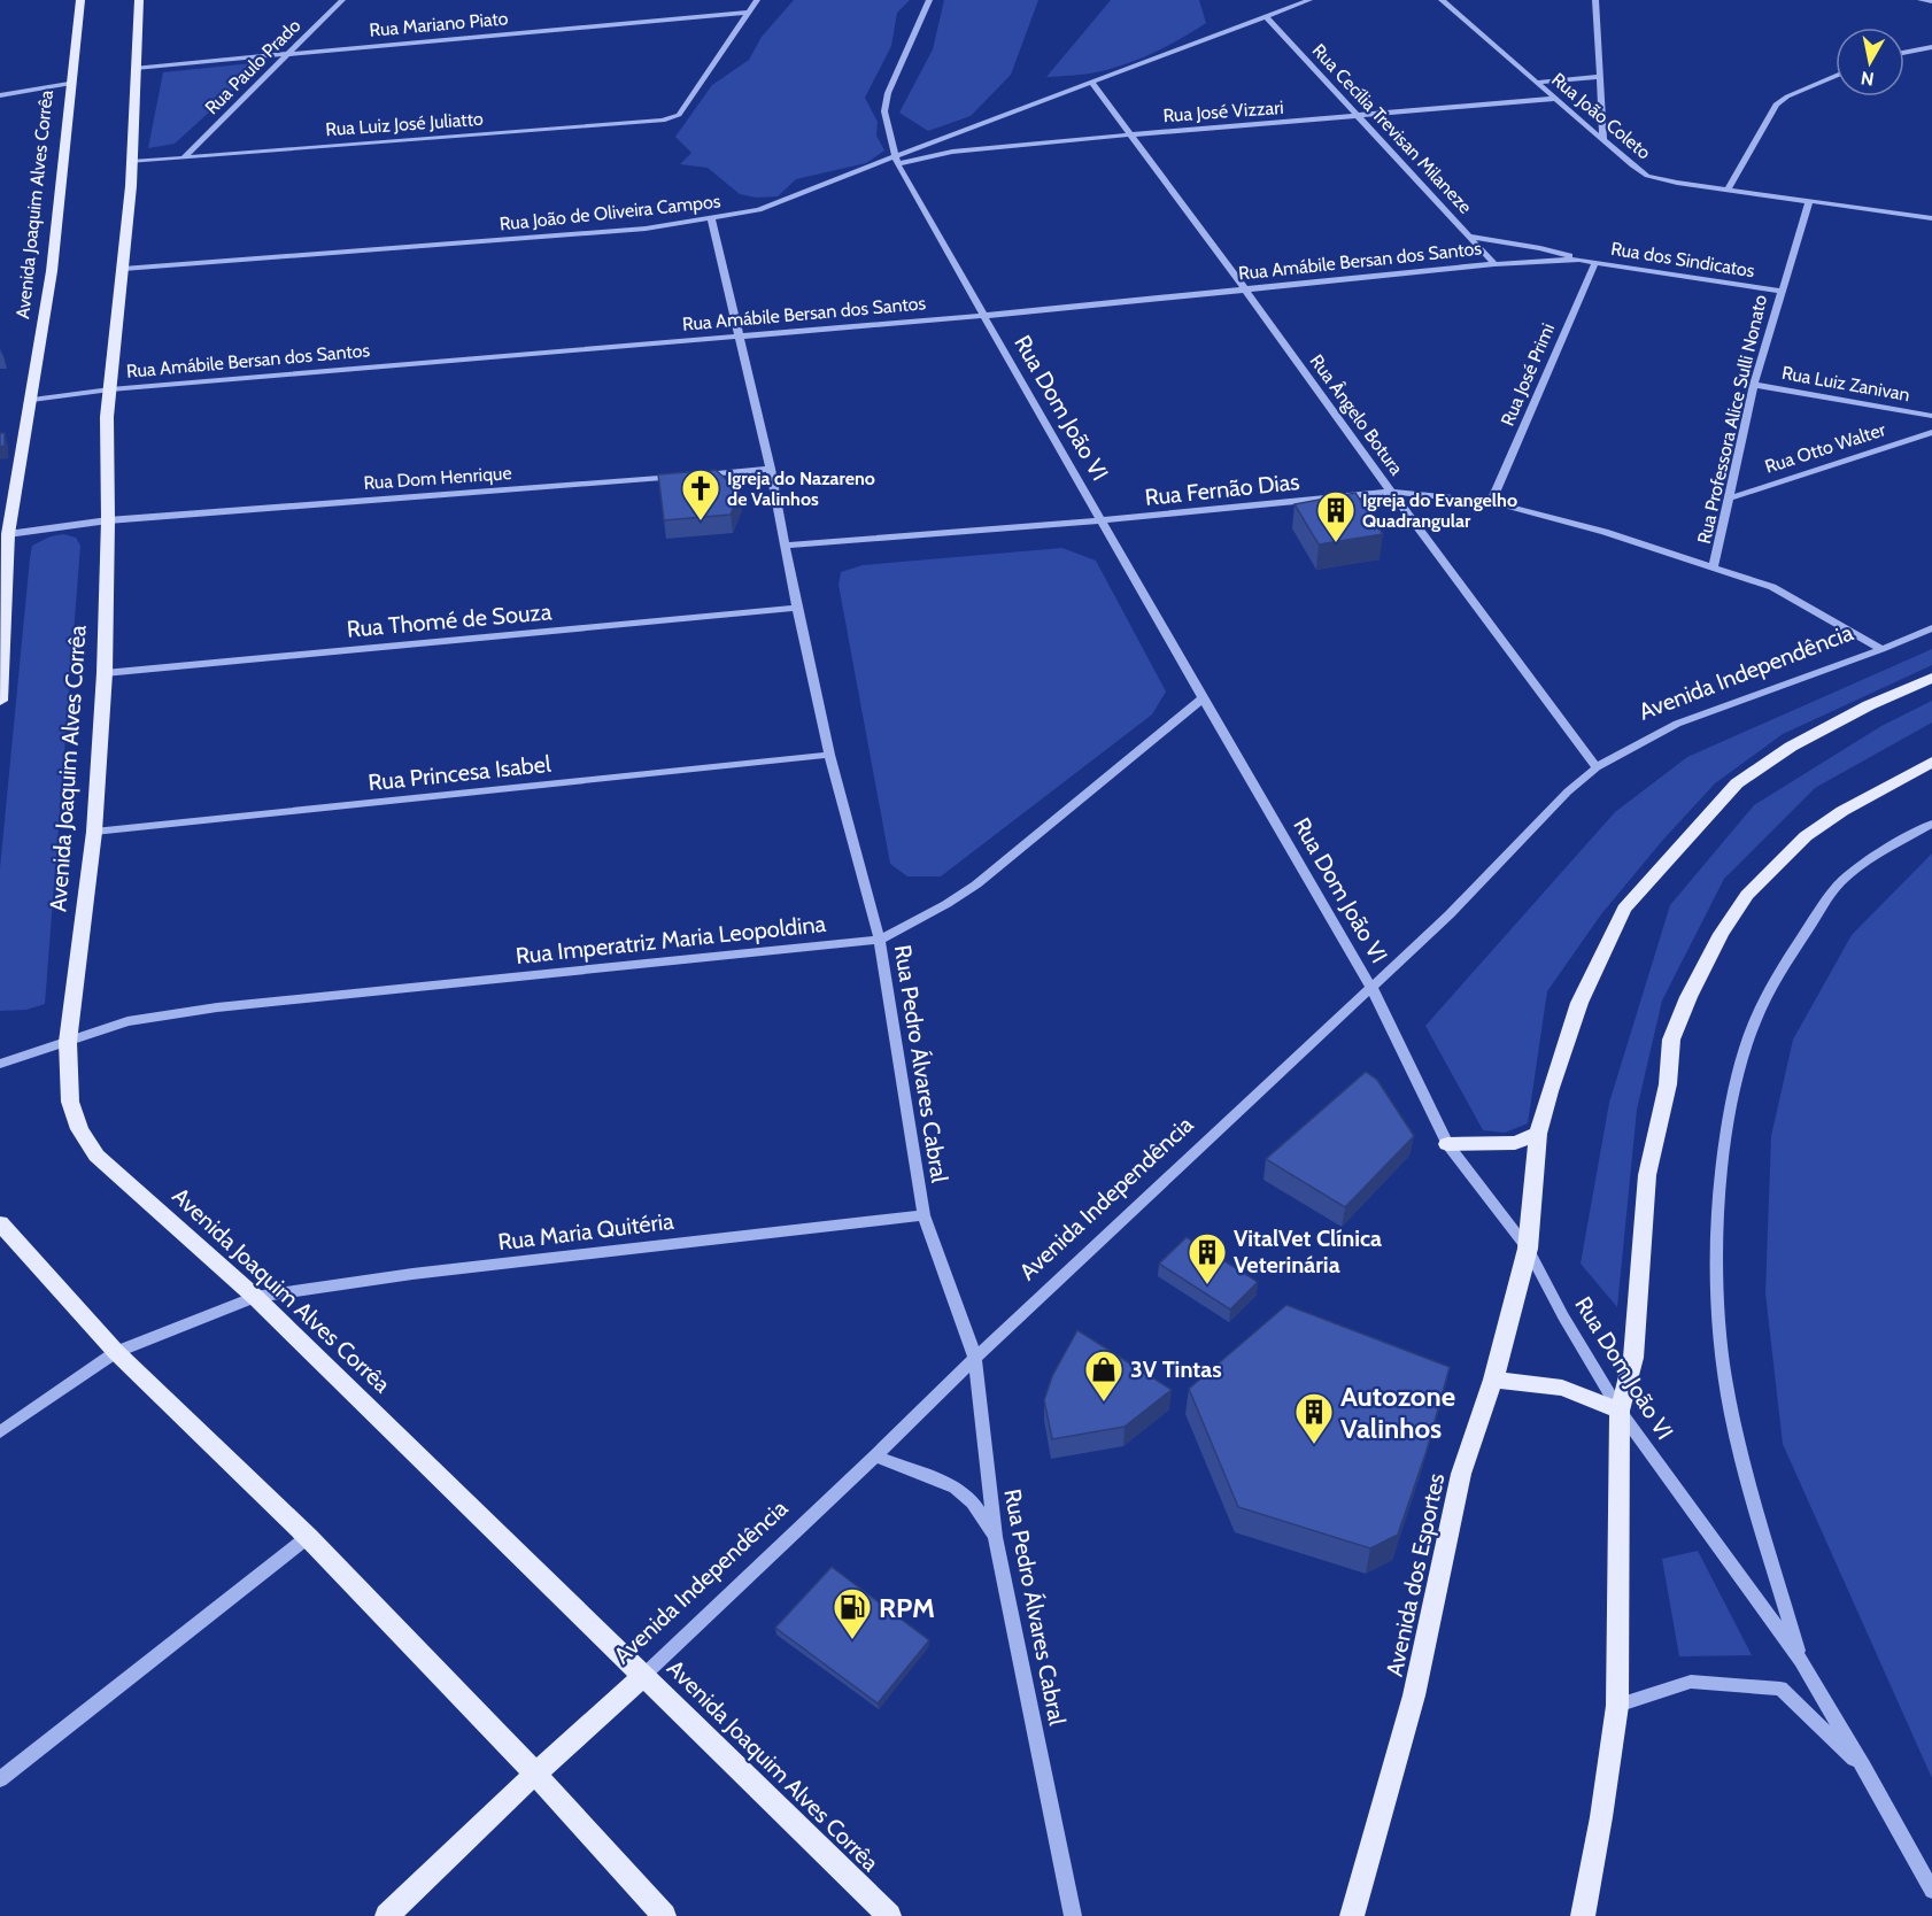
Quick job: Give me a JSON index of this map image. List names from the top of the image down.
{
  "streets": {
    "main road": ["Avenida Joaquim Alves Corrêa", "Avenida Independência", "Avenida dos Esportes"],
    "street": [
      "Rua Mariano Piato",
      "Rua Paulo Prado",
      "Rua José Vizzari",
      "Rua João Coleto",
      "Rua Luiz José Juliatto",
      "Rua Cecília Trevisan Milaneze",
      "Rua João de Oliveira Campos",
      "Rua dos Sindicatos",
      "Rua Amábile Bersan dos Santos",
      "Rua José Primi",
      "Rua Luiz Zanivan",
      "Rua Dom João VI",
      "Rua Ângelo Botura",
      "Rua Professora Alice Sulli Nonato",
      "Rua Otto Walter",
      "Rua Dom Henrique",
      "Rua Fernão Dias",
      "Rua Thomé de Souza",
      "Rua Princesa Isabel",
      "Rua Imperatriz Maria Leopoldina",
      "Rua Pedro Álvares Cabral",
      "Rua Maria Quitéria"
    ]
  },
  "crossings": [
    ["Rua Mariano Piato", "Rua Paulo Prado"],
    ["Rua Mariano Piato", "Rua Luiz José Juliatto"],
    ["Rua Mariano Piato", "Avenida Joaquim Alves Corrêa"],
    ["Rua Paulo Prado", "Rua Luiz José Juliatto"],
    ["Rua José Vizzari", "Rua João Coleto"],
    ["Rua José Vizzari", "Rua Cecília Trevisan Milaneze"],
    ["Rua José Vizzari", "Rua João de Oliveira Campos"],
    ["Rua José Vizzari", "Rua Dom João VI"],
    ["Rua José Vizzari", "Rua Ângelo Botura"],
    ["Rua João Coleto", "Rua Professora Alice Sulli Nonato"],
    ["Rua Luiz José Juliatto", "Avenida Joaquim Alves Corrêa"],
    ["Rua Cecília Trevisan Milaneze", "Rua João de Oliveira Campos"],
    ["Rua Cecília Trevisan Milaneze", "Rua Amábile Bersan dos Santos"],
    ["Avenida Joaquim Alves Corrêa", "Rua João de Oliveira Campos"],
    ["Avenida Joaquim Alves Corrêa", "Rua Amábile Bersan dos Santos"],
    ["Avenida Joaquim Alves Corrêa", "Rua Dom Henrique"],
    ["Avenida Joaquim Alves Corrêa", "Rua Thomé de Souza"],
    ["Avenida Joaquim Alves Corrêa", "Avenida Independência"],
    ["Avenida Joaquim Alves Corrêa", "Rua Princesa Isabel"],
    ["Avenida Joaquim Alves Corrêa", "Rua Imperatriz Maria Leopoldina"],
    ["Avenida Joaquim Alves Corrêa", "Rua Maria Quitéria"],
    ["Rua João de Oliveira Campos", "Rua Dom João VI"],
    ["Rua João de Oliveira Campos", "Rua Ângelo Botura"],
    ["Rua João de Oliveira Campos", "Rua Pedro Álvares Cabral"],
    ["Rua dos Sindicatos", "Rua Amábile Bersan dos Santos"],
    ["Rua dos Sindicatos", "Rua José Primi"],
    ["Rua dos Sindicatos", "Rua Professora Alice Sulli Nonato"],
    ["Rua Amábile Bersan dos Santos", "Rua Dom João VI"],
    ["Rua Amábile Bersan dos Santos", "Rua Ângelo Botura"],
    ["Rua Amábile Bersan dos Santos", "Rua Pedro Álvares Cabral"],
    ["Rua José Primi", "Rua Fernão Dias"],
    ["Rua Luiz Zanivan", "Rua Professora Alice Sulli Nonato"],
    ["Rua Dom João VI", "Rua Fernão Dias"],
    ["Rua Dom João VI", "Avenida Independência"],
    ["Rua Dom João VI", "Rua Imperatriz Maria Leopoldina"],
    ["Rua Dom João VI", "Avenida dos Esportes"],
    ["Rua Ângelo Botura", "Rua Fernão Dias"],
    ["Rua Ângelo Botura", "Avenida Independência"],
    ["Rua Professora Alice Sulli Nonato", "Rua Otto Walter"],
    ["Rua Professora Alice Sulli Nonato", "Rua Fernão Dias"],
    ["Rua Dom Henrique", "Rua Pedro Álvares Cabral"],
    ["Rua Fernão Dias", "Avenida Independência"],
    ["Rua Fernão Dias", "Rua Pedro Álvares Cabral"],
    ["Rua Thomé de Souza", "Rua Pedro Álvares Cabral"],
    ["Avenida Independência", "Rua Pedro Álvares Cabral"],
    ["Rua Princesa Isabel", "Rua Pedro Álvares Cabral"],
    ["Rua Imperatriz Maria Leopoldina", "Rua Pedro Álvares Cabral"],
    ["Rua Pedro Álvares Cabral", "Rua Maria Quitéria"]
  ],
  "places": {
    "church": ["Igreja do Nazareno de Valinhos"],
    "building": ["Igreja do Evangelho Quadrangular", "VitalVet Clínica Veterinária", "Autozone Valinhos"],
    "shop": ["3V Tintas"],
    "fuel station": ["RPM"]
  },
  "north": "bottom"
}
